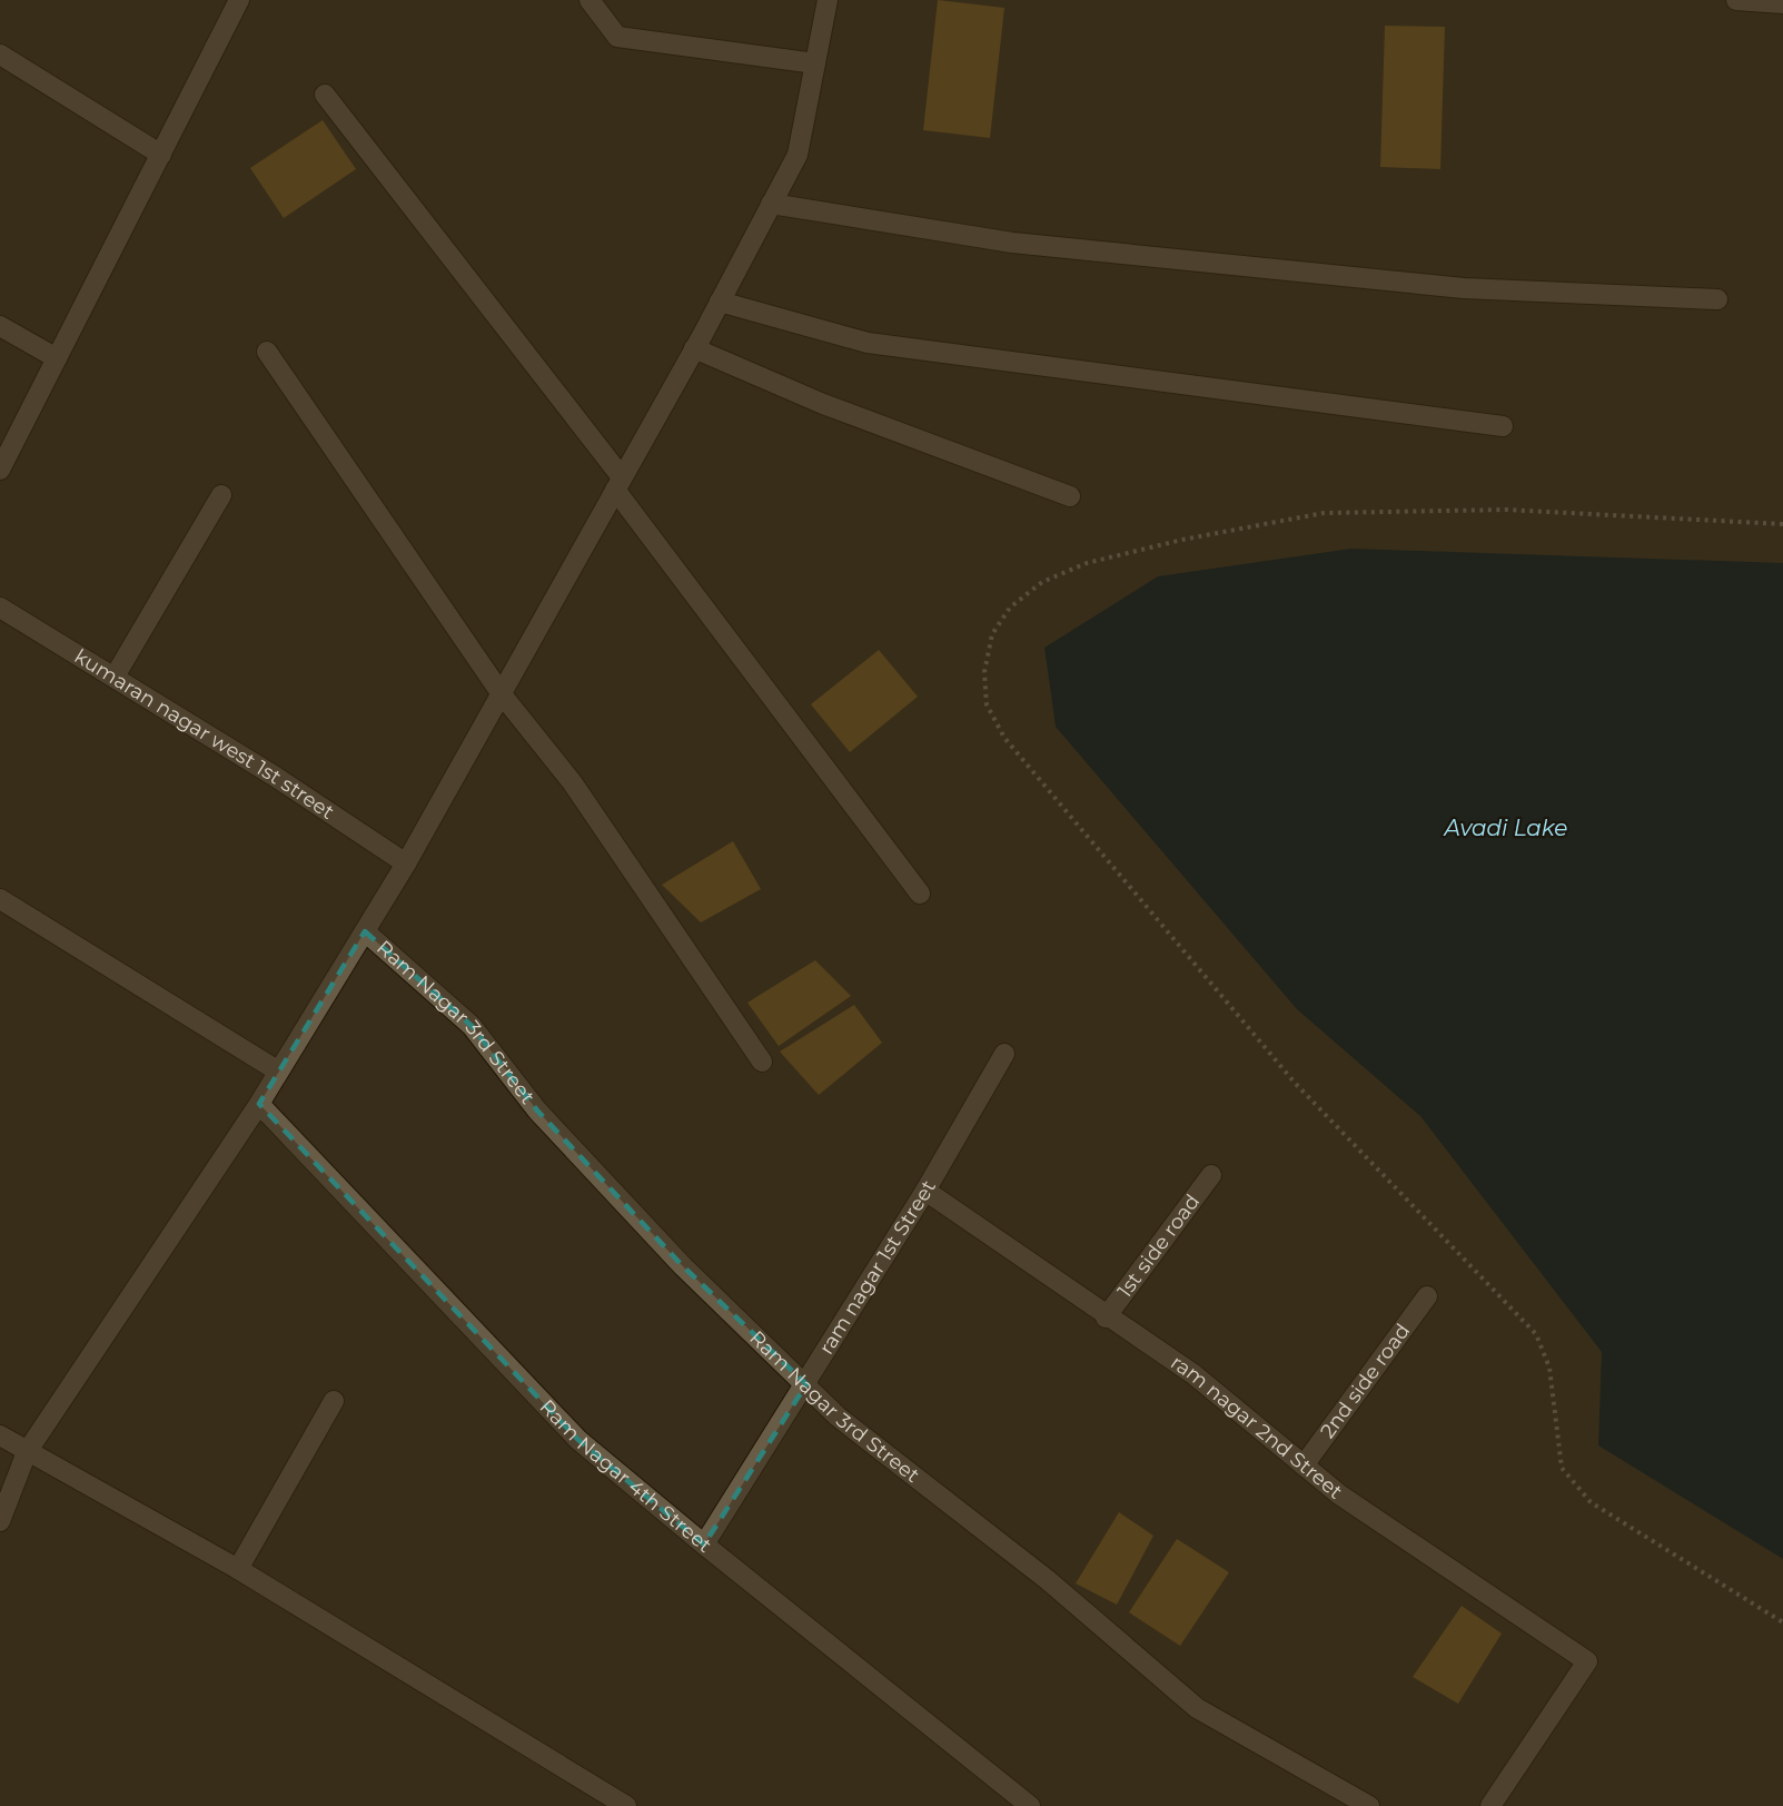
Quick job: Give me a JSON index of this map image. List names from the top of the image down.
{
  "streets": {
    "street": [
      "kumaran nagar west 1st street",
      "Ram Nagar 3rd Street",
      "1st side road",
      "ram nagar 1st Street",
      "2nd side road",
      "ram nagar 2nd Street",
      "Ram Nagar 4th Street"
    ]
  },
  "crossings": [
    ["Ram Nagar 3rd Street", "ram nagar 1st Street"],
    ["1st side road", "ram nagar 2nd Street"],
    ["ram nagar 1st Street", "ram nagar 2nd Street"],
    ["ram nagar 1st Street", "Ram Nagar 4th Street"],
    ["2nd side road", "ram nagar 2nd Street"]
  ],
  "water": ["Avadi Lake"]
}
